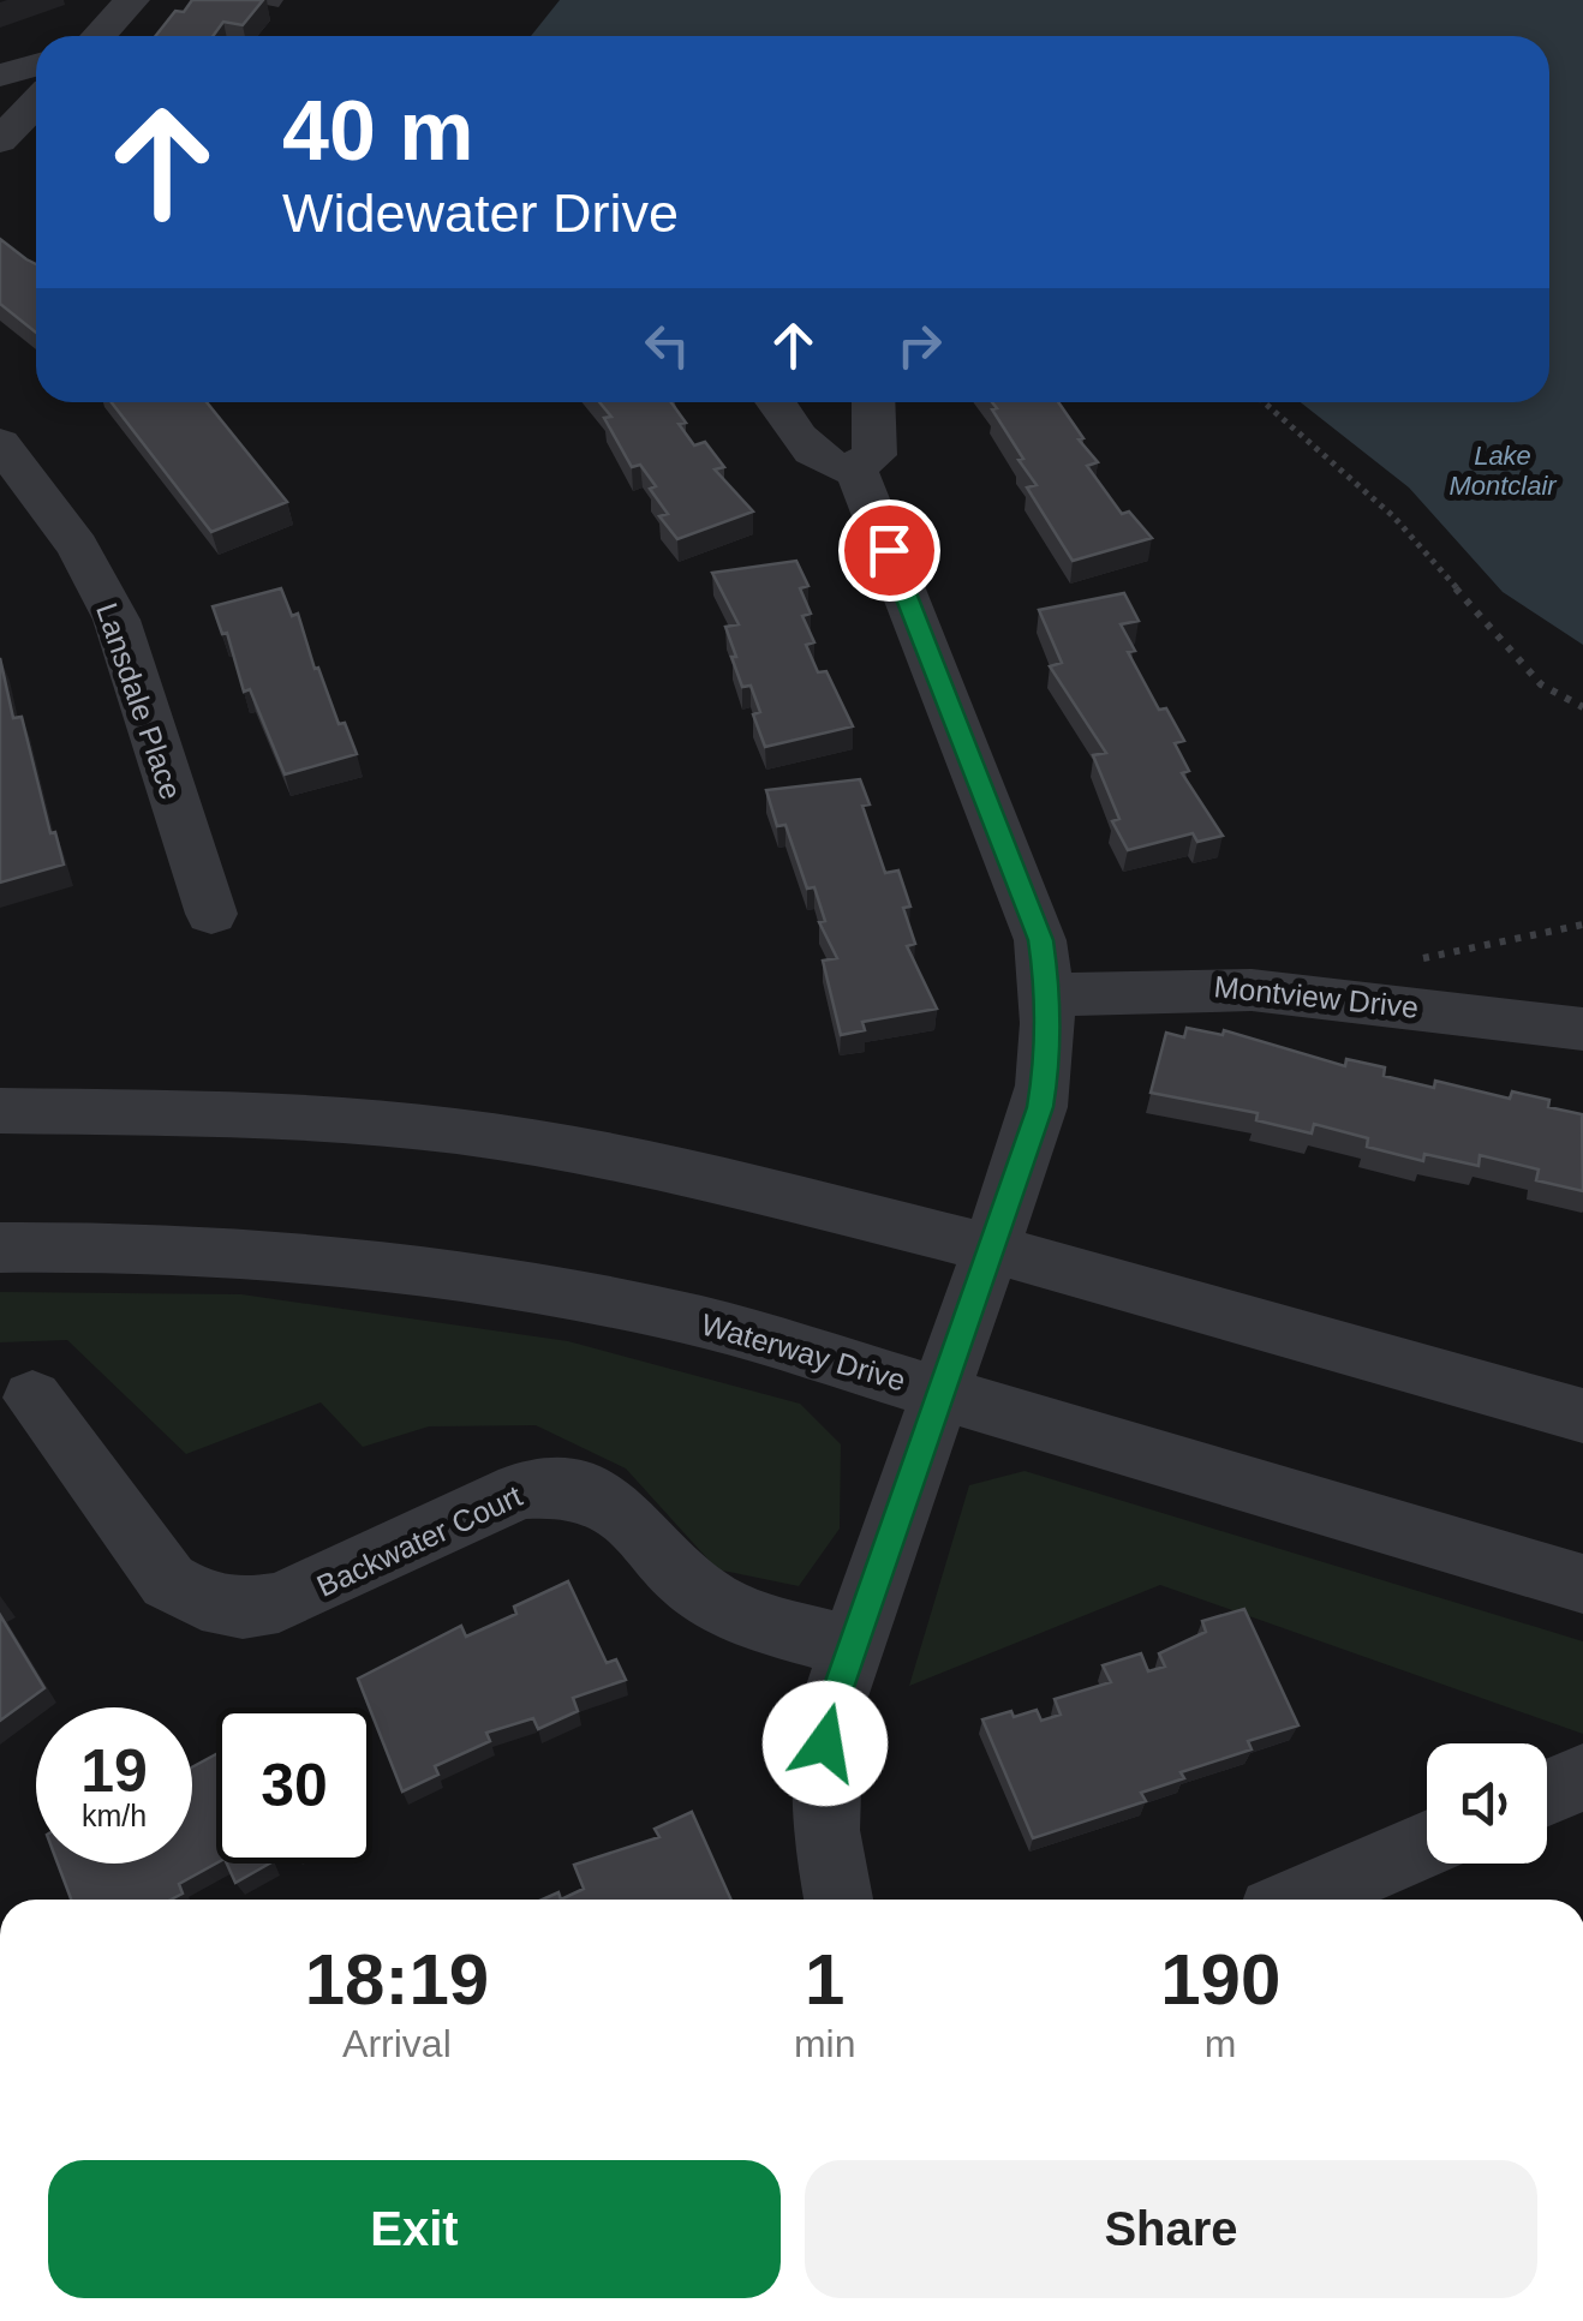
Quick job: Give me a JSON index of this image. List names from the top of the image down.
{
  "streets": {
    "street": [
      "Lansdale Place",
      "Montview Drive",
      "Waterway Drive",
      "Backwater Court"
    ]
  },
  "water": ["Lake Montclair"],
  "page": {
    "turn": ["40 m", "Widewater Drive"],
    "speed": "19 km/h",
    "limit": "30",
    "eta": [
      "18:19",
      "Arrival",
      "1",
      "min",
      "190",
      "m"
    ],
    "buttons": ["Exit", "Share"]
  }
}
